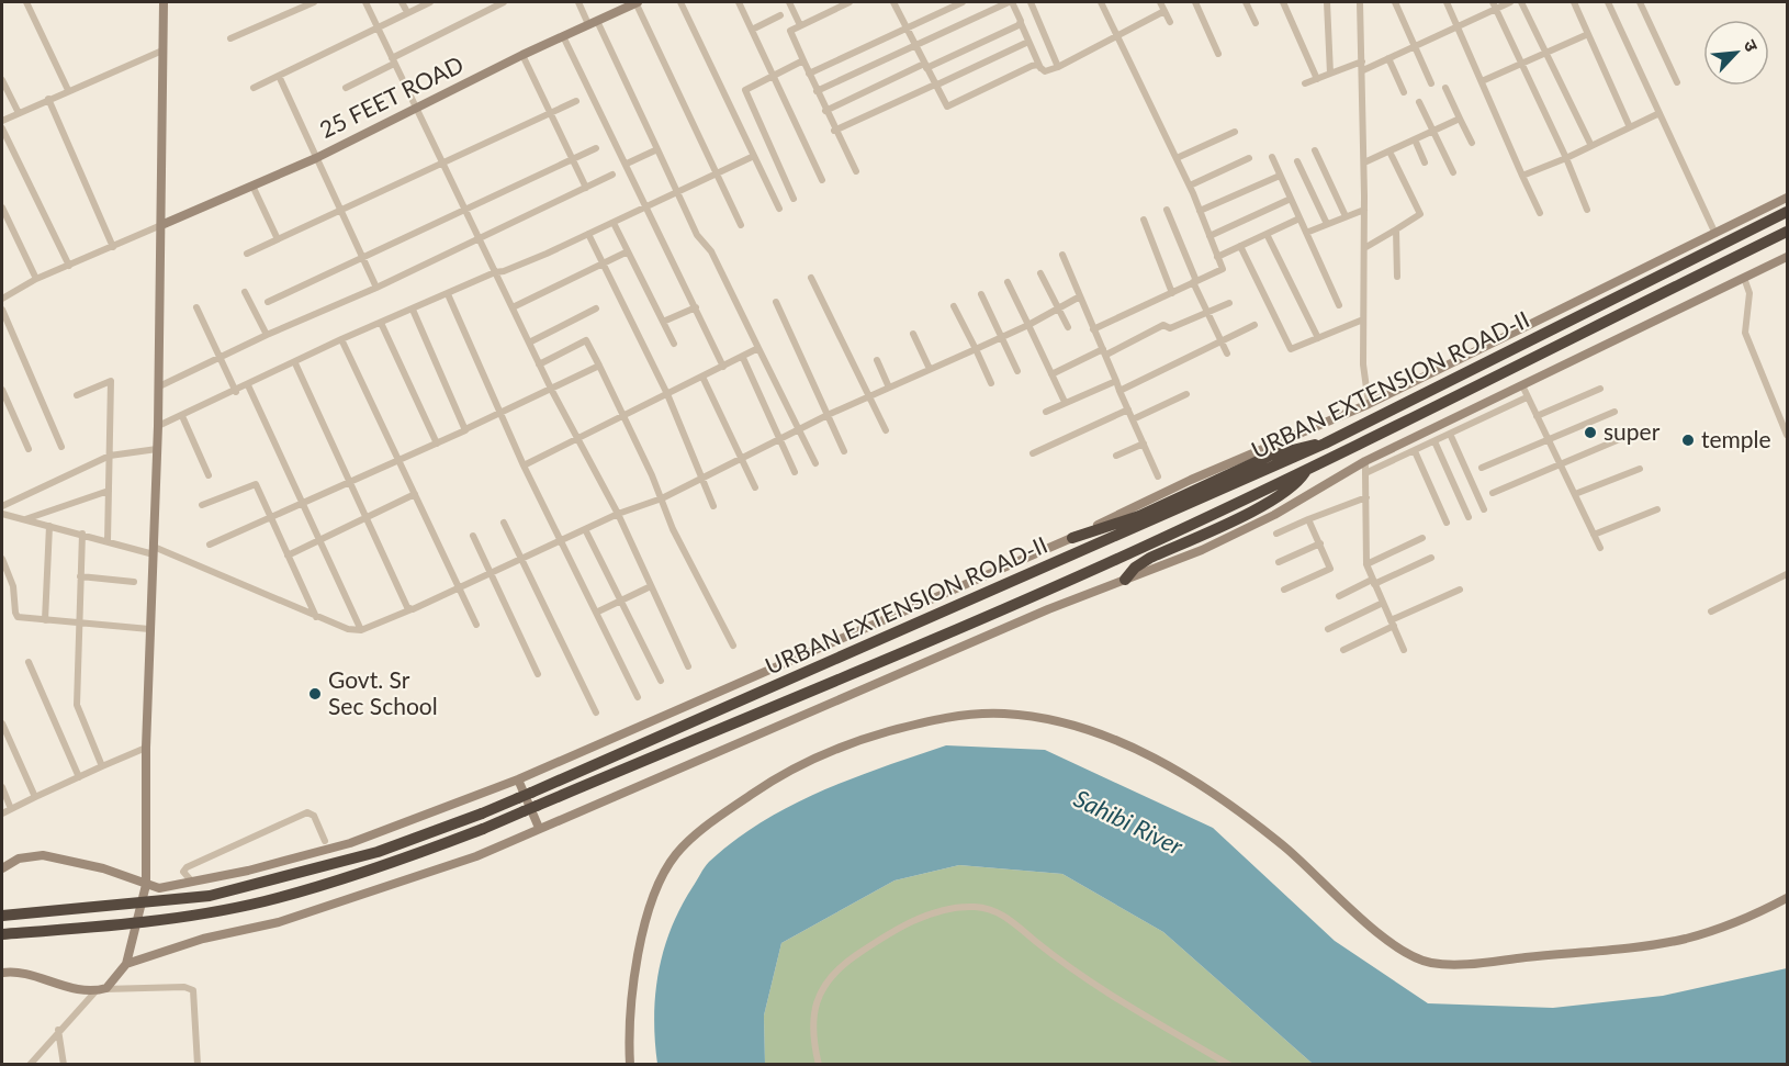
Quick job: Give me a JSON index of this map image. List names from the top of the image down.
{
  "streets": {
    "highway": ["URBAN EXTENSION ROAD-II"],
    "street": ["25 FEET ROAD"]
  },
  "water": ["Sahibi River"],
  "places": ["super", "temple", "Govt. Sr Sec School"],
  "north": "top right"
}
